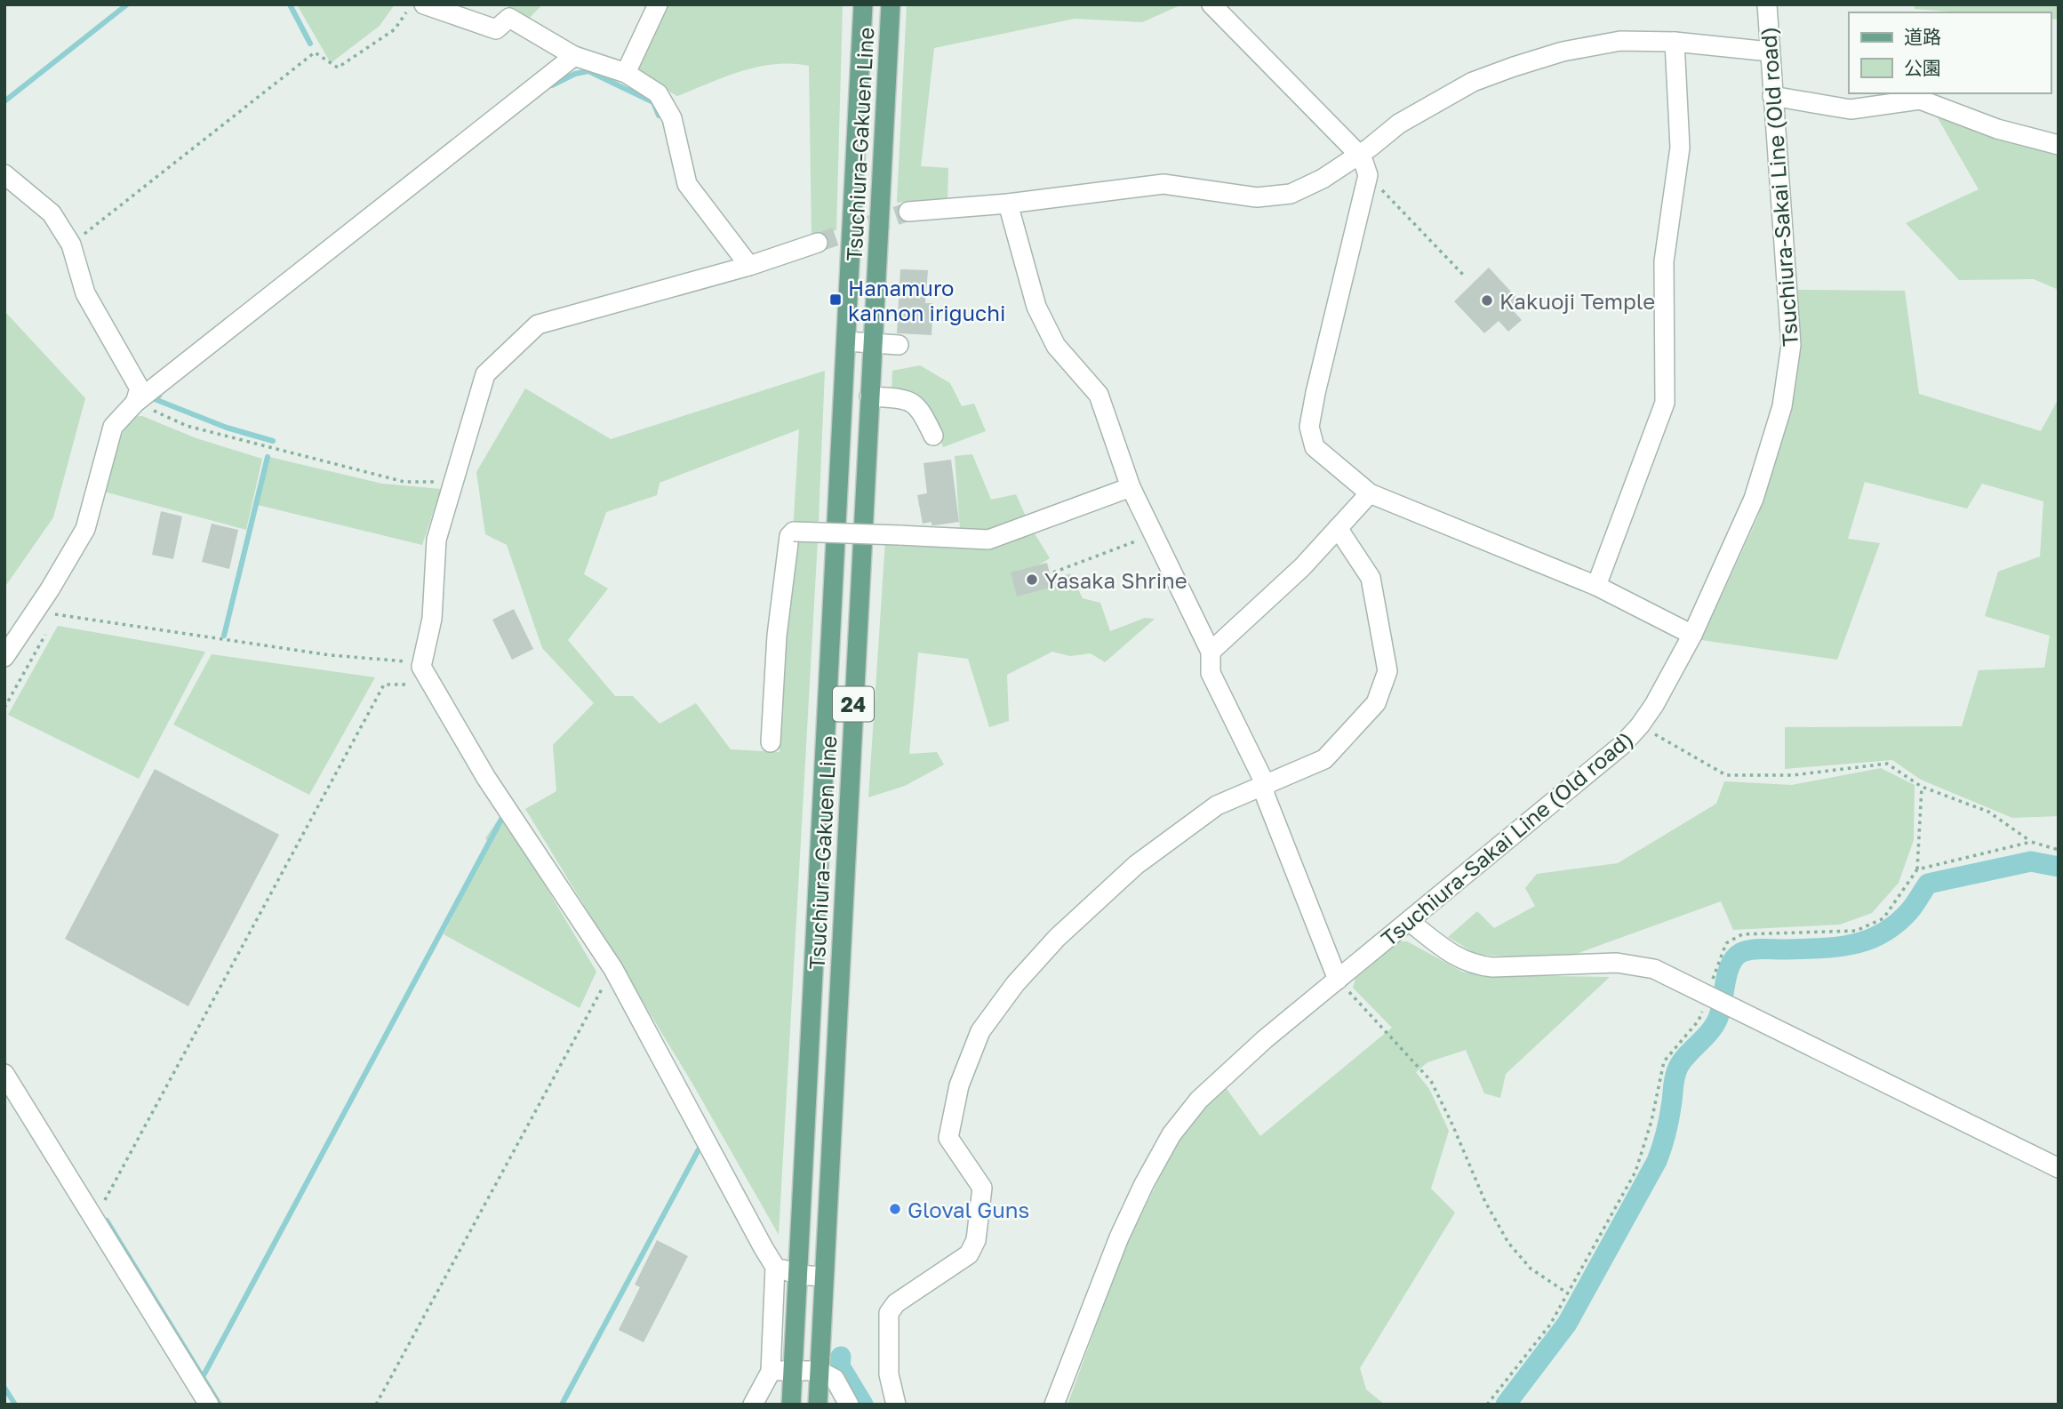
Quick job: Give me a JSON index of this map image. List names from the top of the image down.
{
  "streets": {
    "main road": ["Tsuchiura-Gakuen Line", "24"],
    "street": ["Tsuchiura-Sakai Line (Old road)"]
  },
  "places": {
    "transit": ["Hanamuro kannon iriguchi"],
    "other": ["Kakuoji Temple", "Yasaka Shrine", "Gloval Guns"]
  },
  "legend": ["道路", "公園"]
}
